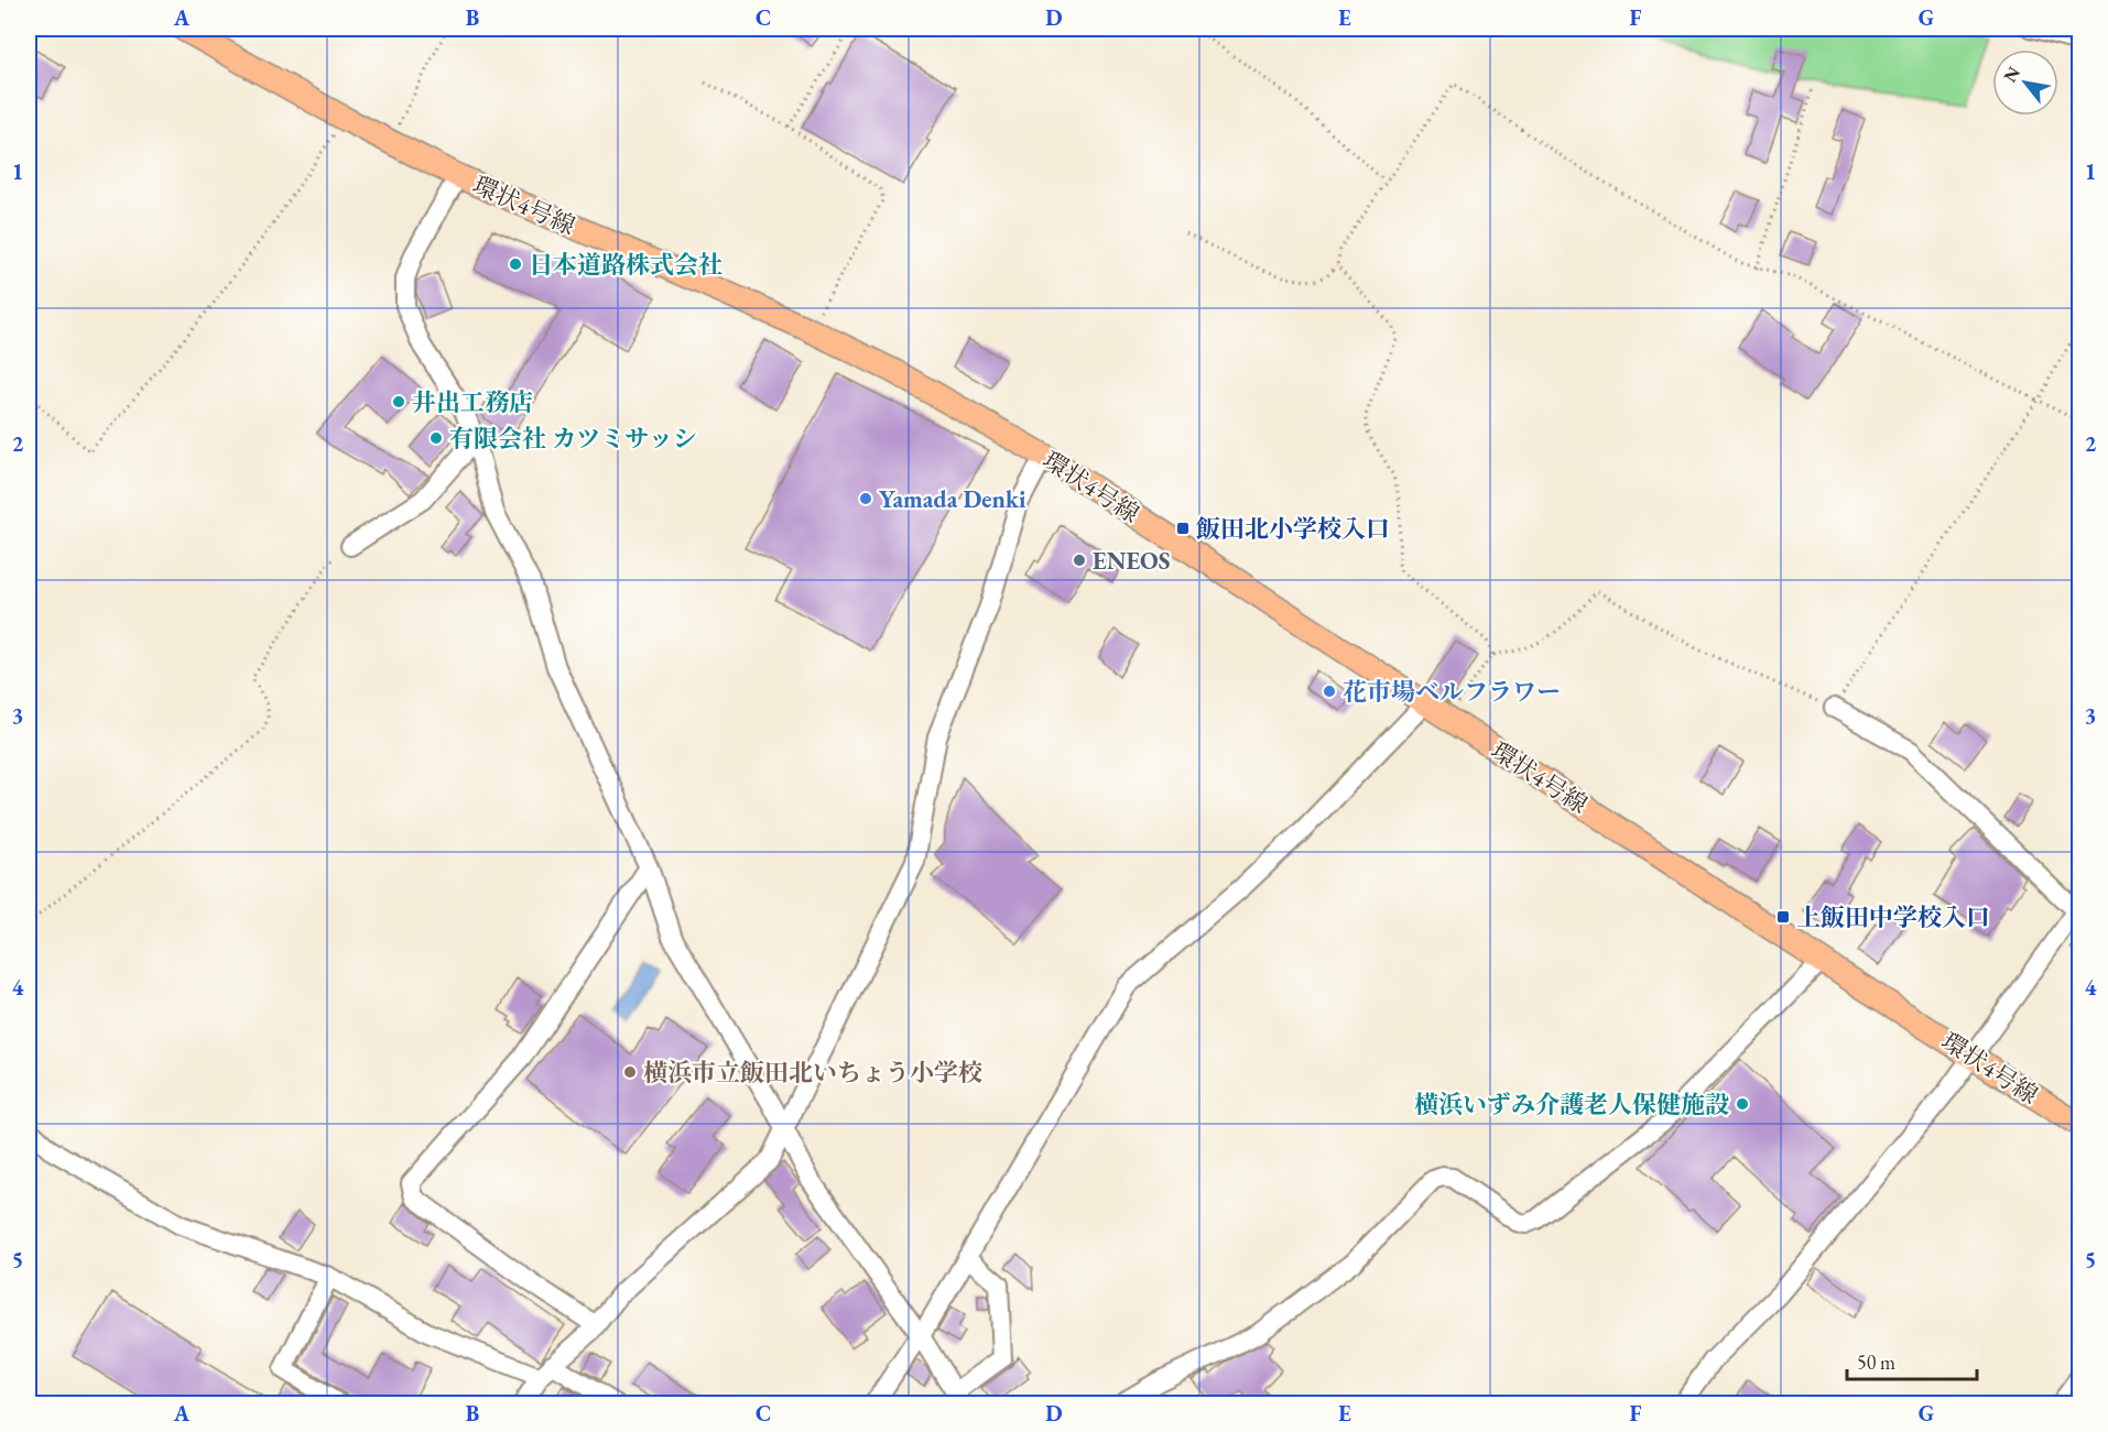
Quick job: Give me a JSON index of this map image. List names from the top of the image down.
{
  "streets": {
    "main road": ["環状4号線"]
  },
  "places": {
    "other": [
      "日本道路株式会社",
      "井出工務店",
      "有限会社 カツミサッシ",
      "Yamada Denki",
      "ENEOS",
      "花市場ベルフラワー",
      "横浜市立飯田北いちょう小学校",
      "横浜いずみ介護老人保健施設"
    ],
    "transit": ["飯田北小学校入口", "上飯田中学校入口"]
  },
  "scale_bar": "50 m",
  "north": "top left",
  "grid": {
    "columns": [
      "A",
      "B",
      "C",
      "D",
      "E",
      "F",
      "G"
    ],
    "rows": [
      "1",
      "2",
      "3",
      "4",
      "5"
    ]
  }
}
